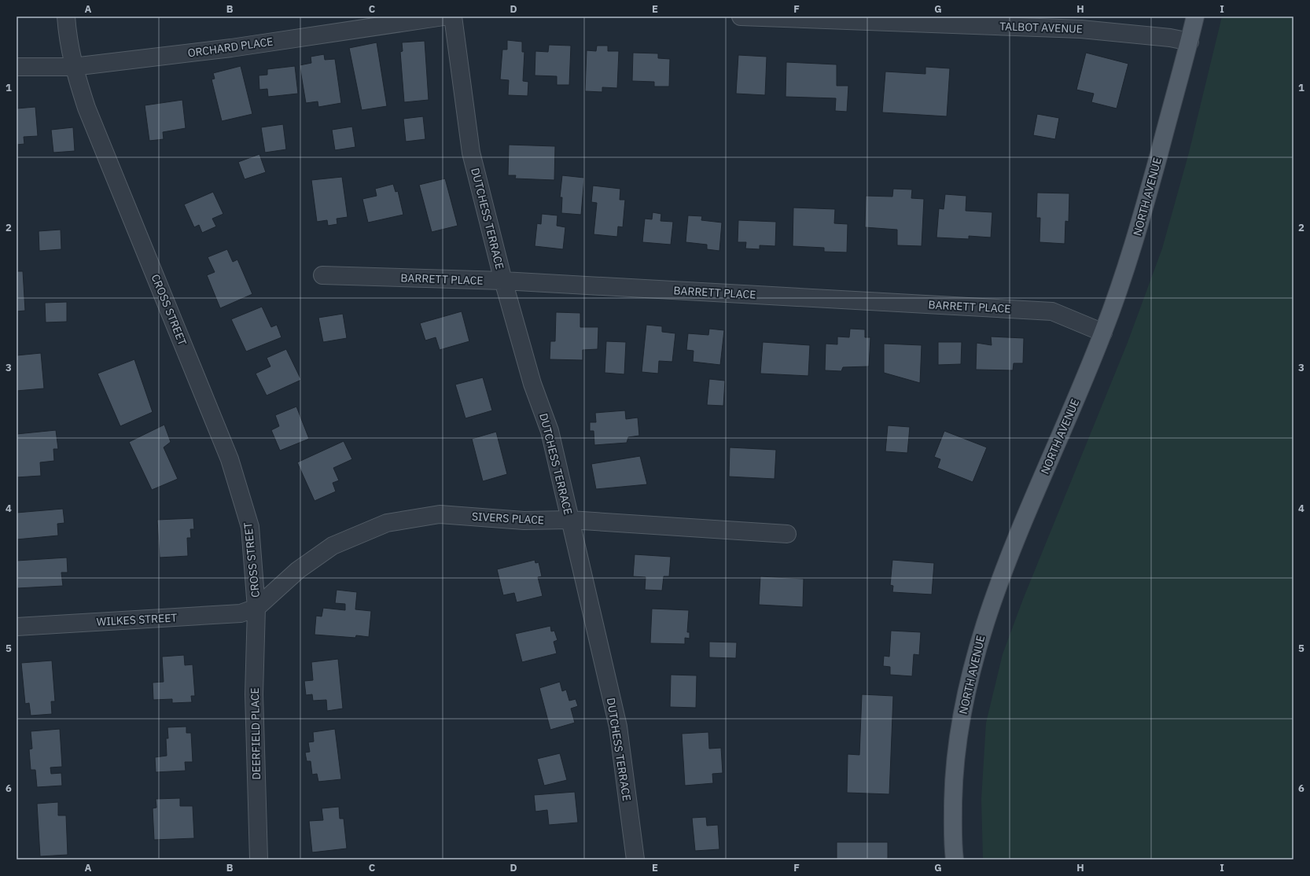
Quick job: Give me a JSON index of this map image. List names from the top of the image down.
{
  "streets": {
    "main road": ["NORTH AVENUE"],
    "street": [
      "TALBOT AVENUE",
      "ORCHARD PLACE",
      "DUTCHESS TERRACE",
      "BARRETT PLACE",
      "CROSS STREET",
      "SIVERS PLACE",
      "WILKES STREET",
      "DEERFIELD PLACE"
    ]
  },
  "crossings": [
    ["TALBOT AVENUE", "NORTH AVENUE"],
    ["ORCHARD PLACE", "CROSS STREET"],
    ["NORTH AVENUE", "BARRETT PLACE"],
    ["DUTCHESS TERRACE", "BARRETT PLACE"],
    ["DUTCHESS TERRACE", "SIVERS PLACE"],
    ["CROSS STREET", "SIVERS PLACE"],
    ["CROSS STREET", "WILKES STREET"],
    ["CROSS STREET", "DEERFIELD PLACE"],
    ["SIVERS PLACE", "WILKES STREET"],
    ["SIVERS PLACE", "DEERFIELD PLACE"],
    ["WILKES STREET", "DEERFIELD PLACE"]
  ],
  "grid": {
    "columns": [
      "A",
      "B",
      "C",
      "D",
      "E",
      "F",
      "G",
      "H",
      "I"
    ],
    "rows": [
      "1",
      "2",
      "3",
      "4",
      "5",
      "6"
    ]
  }
}
